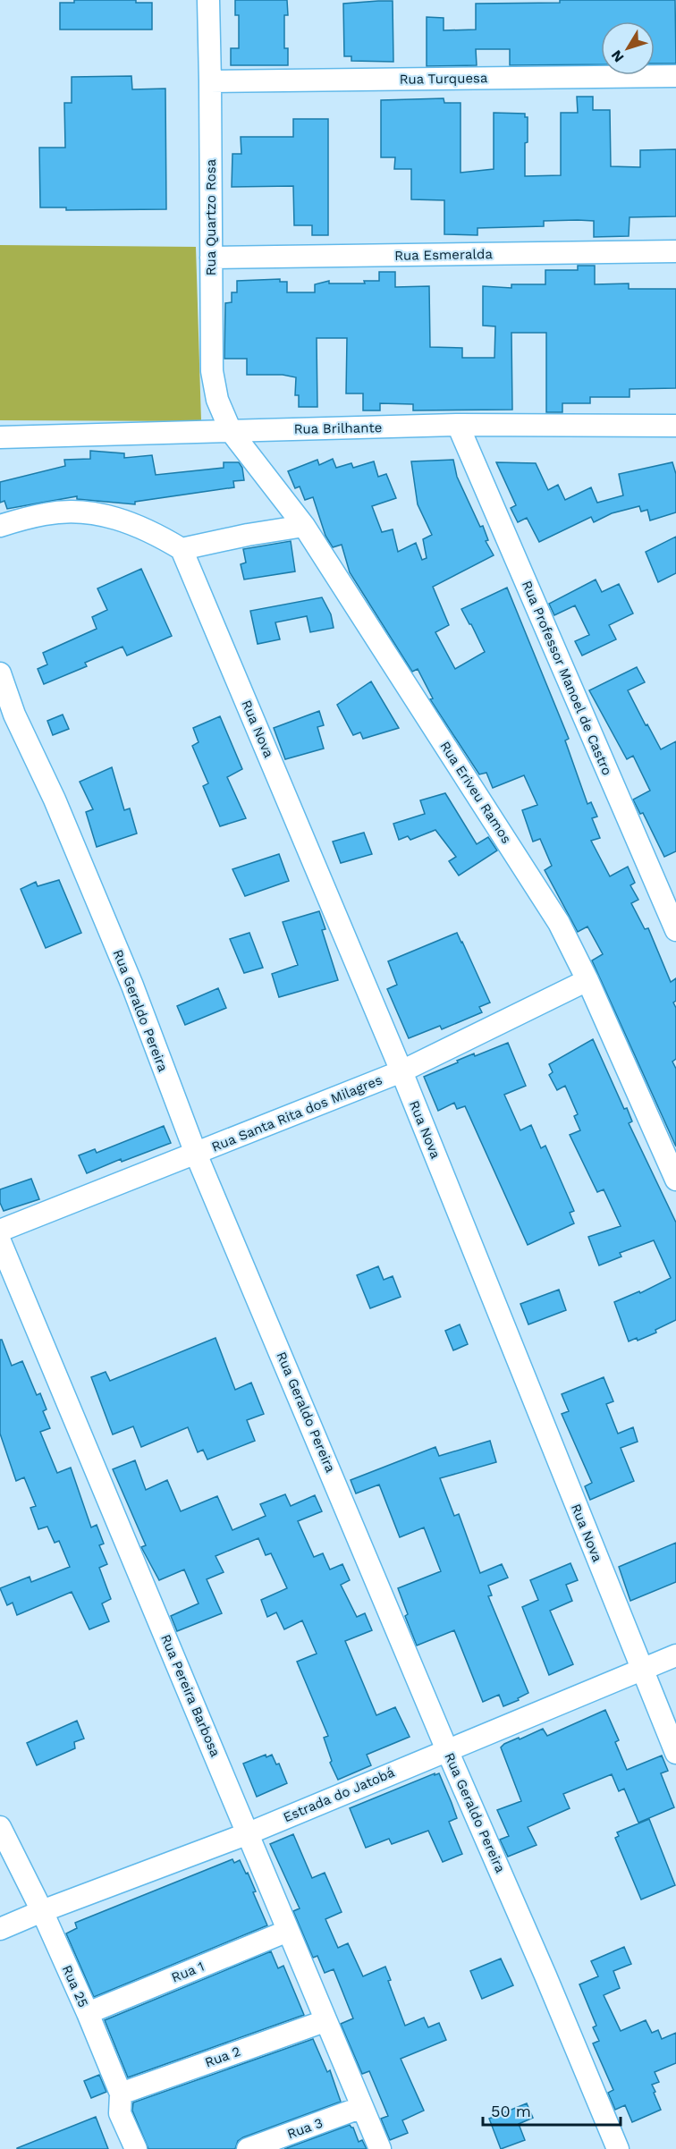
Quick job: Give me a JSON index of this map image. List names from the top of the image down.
{
  "streets": {
    "street": [
      "Rua Turquesa",
      "Rua Quartzo Rosa",
      "Rua Esmeralda",
      "Rua Brilhante",
      "Rua Professor Manoel de Castro",
      "Rua Nova",
      "Rua Eriveu Ramos",
      "Rua Geraldo Pereira",
      "Rua Santa Rita dos Milagres",
      "Rua Pereira Barbosa",
      "Estrada do Jatobá",
      "Rua 1",
      "Rua 25",
      "Rua 2",
      "Rua 3"
    ]
  },
  "crossings": [
    ["Rua Turquesa", "Rua Quartzo Rosa"],
    ["Rua Quartzo Rosa", "Rua Esmeralda"],
    ["Rua Quartzo Rosa", "Rua Brilhante"],
    ["Rua Quartzo Rosa", "Rua Eriveu Ramos"],
    ["Rua Brilhante", "Rua Professor Manoel de Castro"],
    ["Rua Brilhante", "Rua Eriveu Ramos"],
    ["Rua Nova", "Rua Santa Rita dos Milagres"],
    ["Rua Nova", "Estrada do Jatobá"],
    ["Rua Eriveu Ramos", "Rua Santa Rita dos Milagres"],
    ["Rua Geraldo Pereira", "Rua Santa Rita dos Milagres"],
    ["Rua Geraldo Pereira", "Estrada do Jatobá"],
    ["Rua Pereira Barbosa", "Estrada do Jatobá"],
    ["Rua Pereira Barbosa", "Rua 1"],
    ["Rua Pereira Barbosa", "Rua 2"],
    ["Rua Pereira Barbosa", "Rua 3"],
    ["Estrada do Jatobá", "Rua 25"],
    ["Rua 1", "Rua 25"],
    ["Rua 25", "Rua 2"]
  ],
  "scale_bar": "50 m",
  "north": "bottom left"
}
